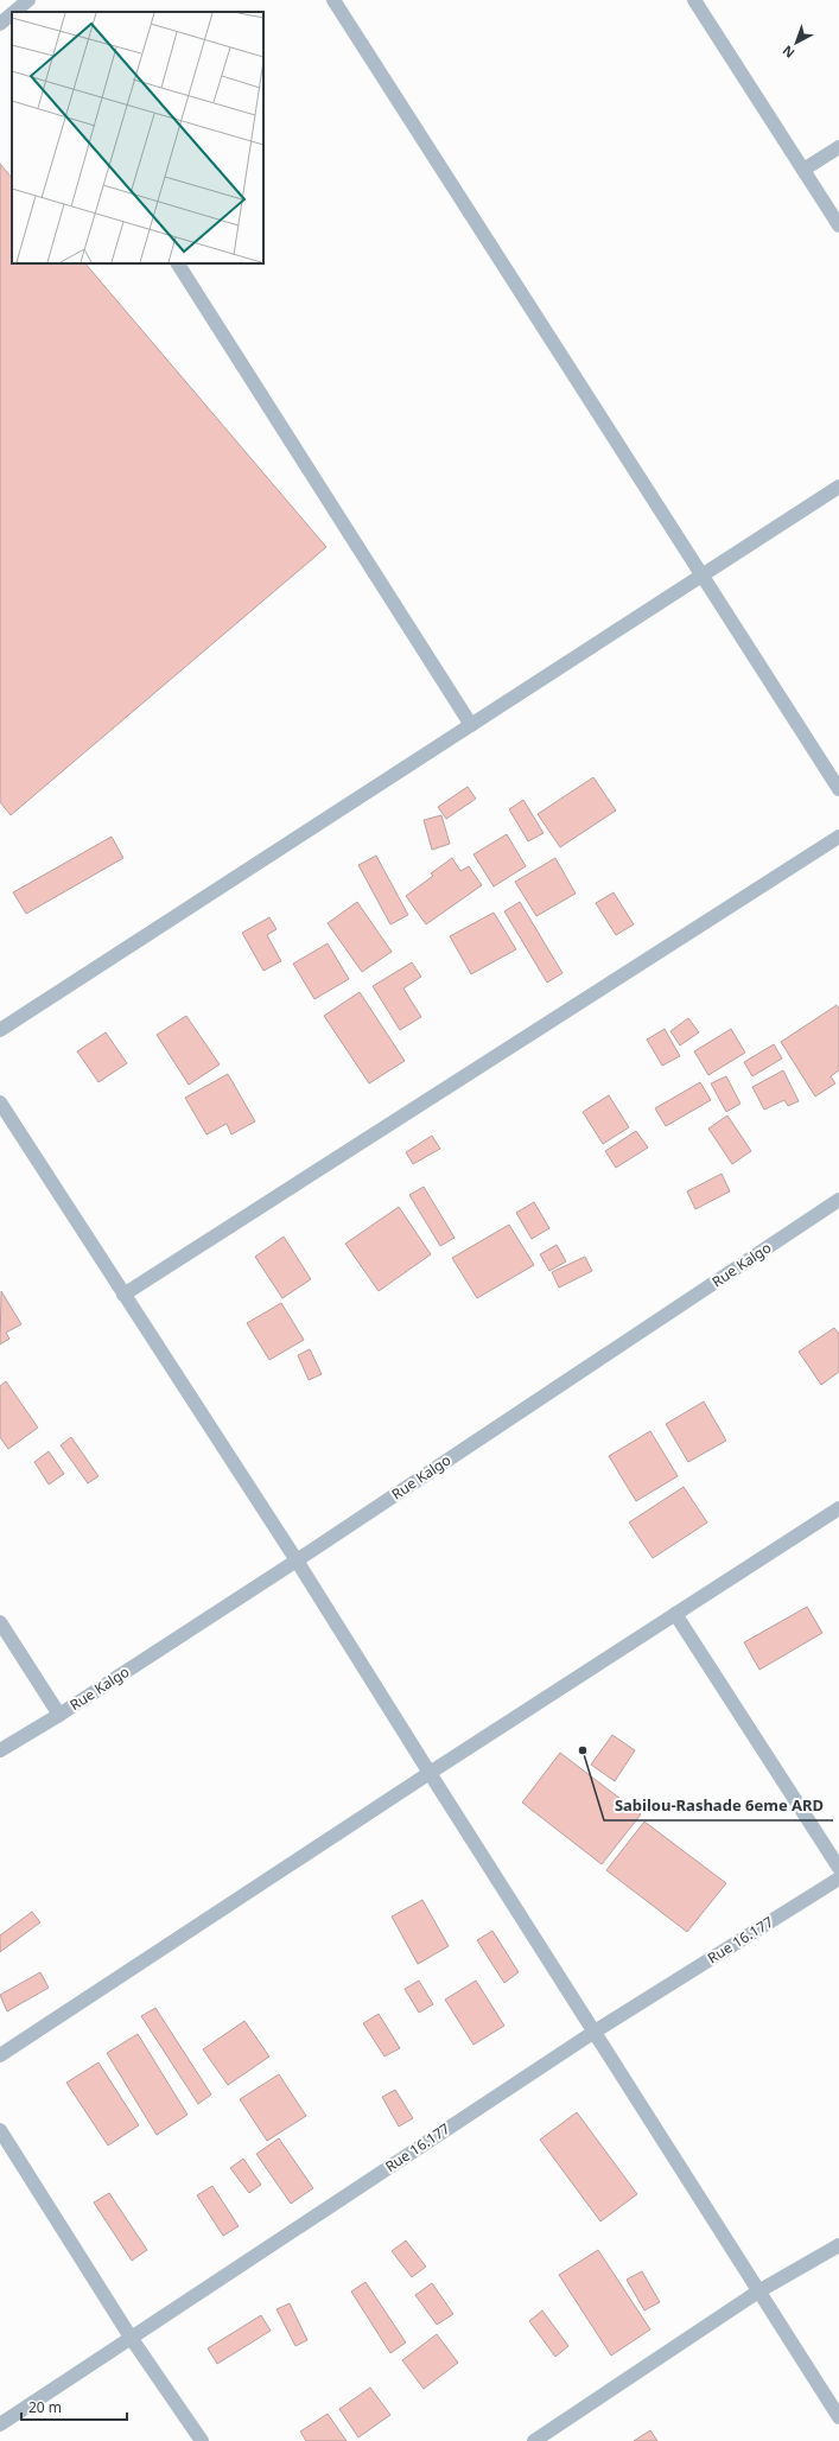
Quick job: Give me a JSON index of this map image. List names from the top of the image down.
{
  "streets": {
    "street": ["Rue Kalgo", "Rue 16.177"]
  },
  "places": ["Sabilou-Rashade 6eme ARD"],
  "scale_bar": "20 m",
  "north": "bottom left"
}
